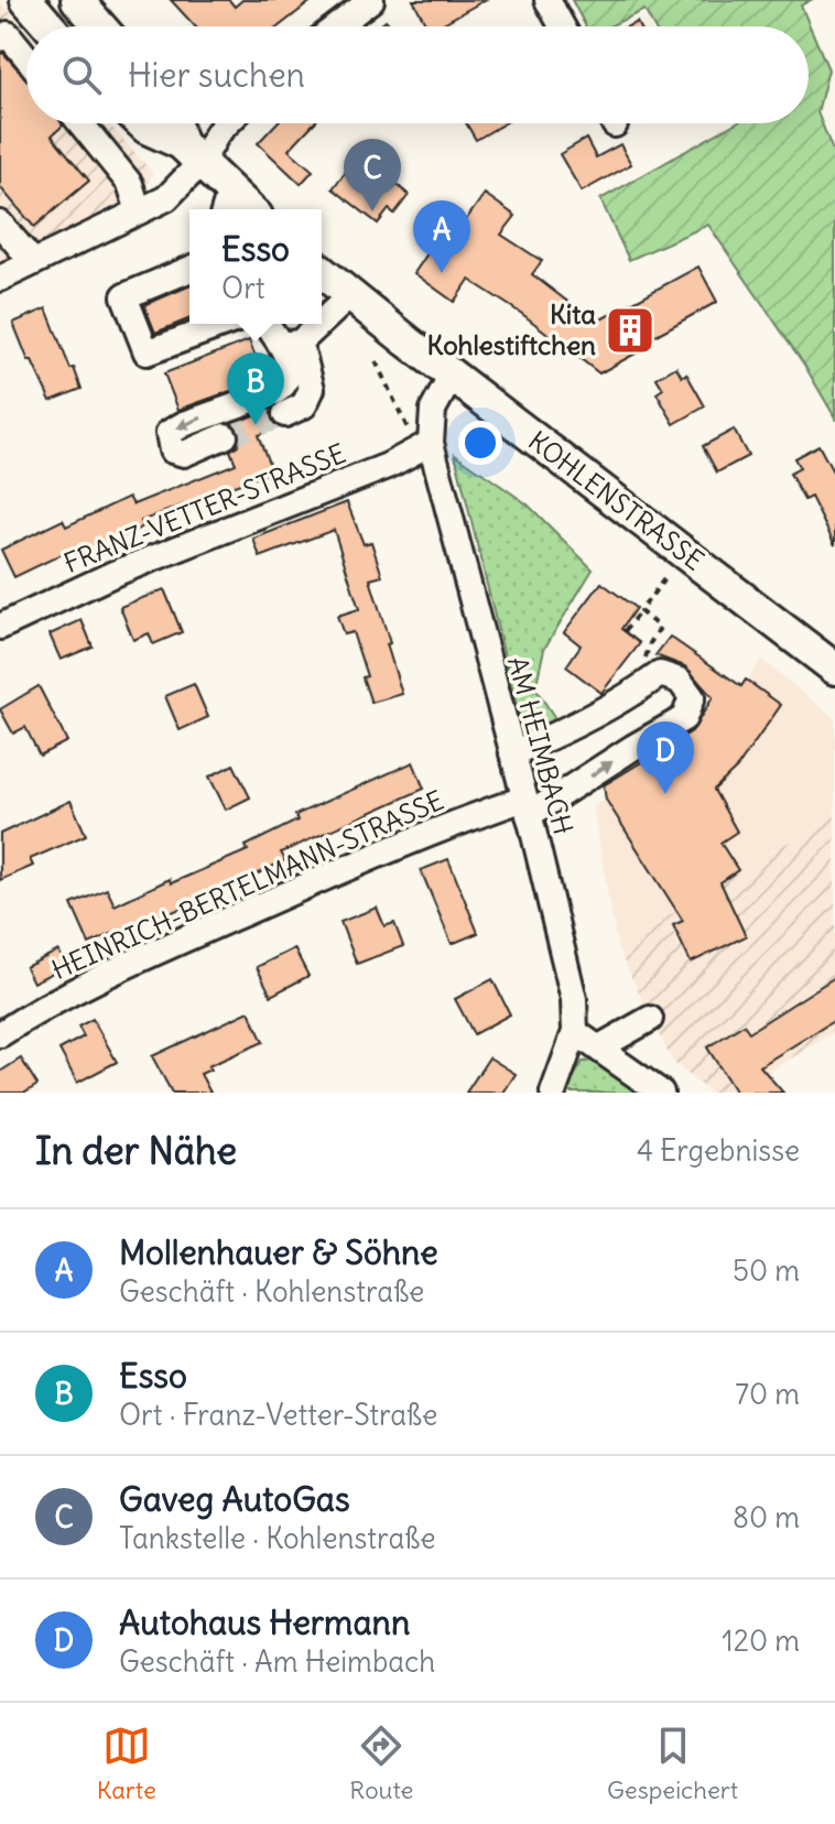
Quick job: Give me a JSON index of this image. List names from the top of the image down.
{
  "streets": {
    "main road": ["KOHLENSTRASSE"],
    "street": ["FRANZ-VETTER-STRASSE", "AM HEIMBACH", "HEINRICH-BERTELMANN-STRASSE"]
  },
  "crossings": [
    ["KOHLENSTRASSE", "AM HEIMBACH"],
    ["FRANZ-VETTER-STRASSE", "AM HEIMBACH"],
    ["AM HEIMBACH", "HEINRICH-BERTELMANN-STRASSE"]
  ],
  "places": {
    "building": ["Kita Kohlestiftchen"]
  },
  "page": {
    "search": "Hier suchen",
    "pins": [
      "C",
      "A",
      "B",
      "D"
    ],
    "popup": ["Esso", "Ort"],
    "heading": ["In der Nähe", "4 Ergebnisse"],
    "list": [
      {
        "mark": "A",
        "name": "Mollenhauer & Söhne",
        "note": "Geschäft · Kohlenstraße",
        "value": "50 m"
      },
      {
        "mark": "B",
        "name": "Esso",
        "note": "Ort · Franz-Vetter-Straße",
        "value": "70 m"
      },
      {
        "mark": "C",
        "name": "Gaveg AutoGas",
        "note": "Tankstelle · Kohlenstraße",
        "value": "80 m"
      },
      {
        "mark": "D",
        "name": "Autohaus Hermann",
        "note": "Geschäft · Am Heimbach",
        "value": "120 m"
      }
    ],
    "nav": ["Karte", "Route", "Gespeichert"]
  }
}
